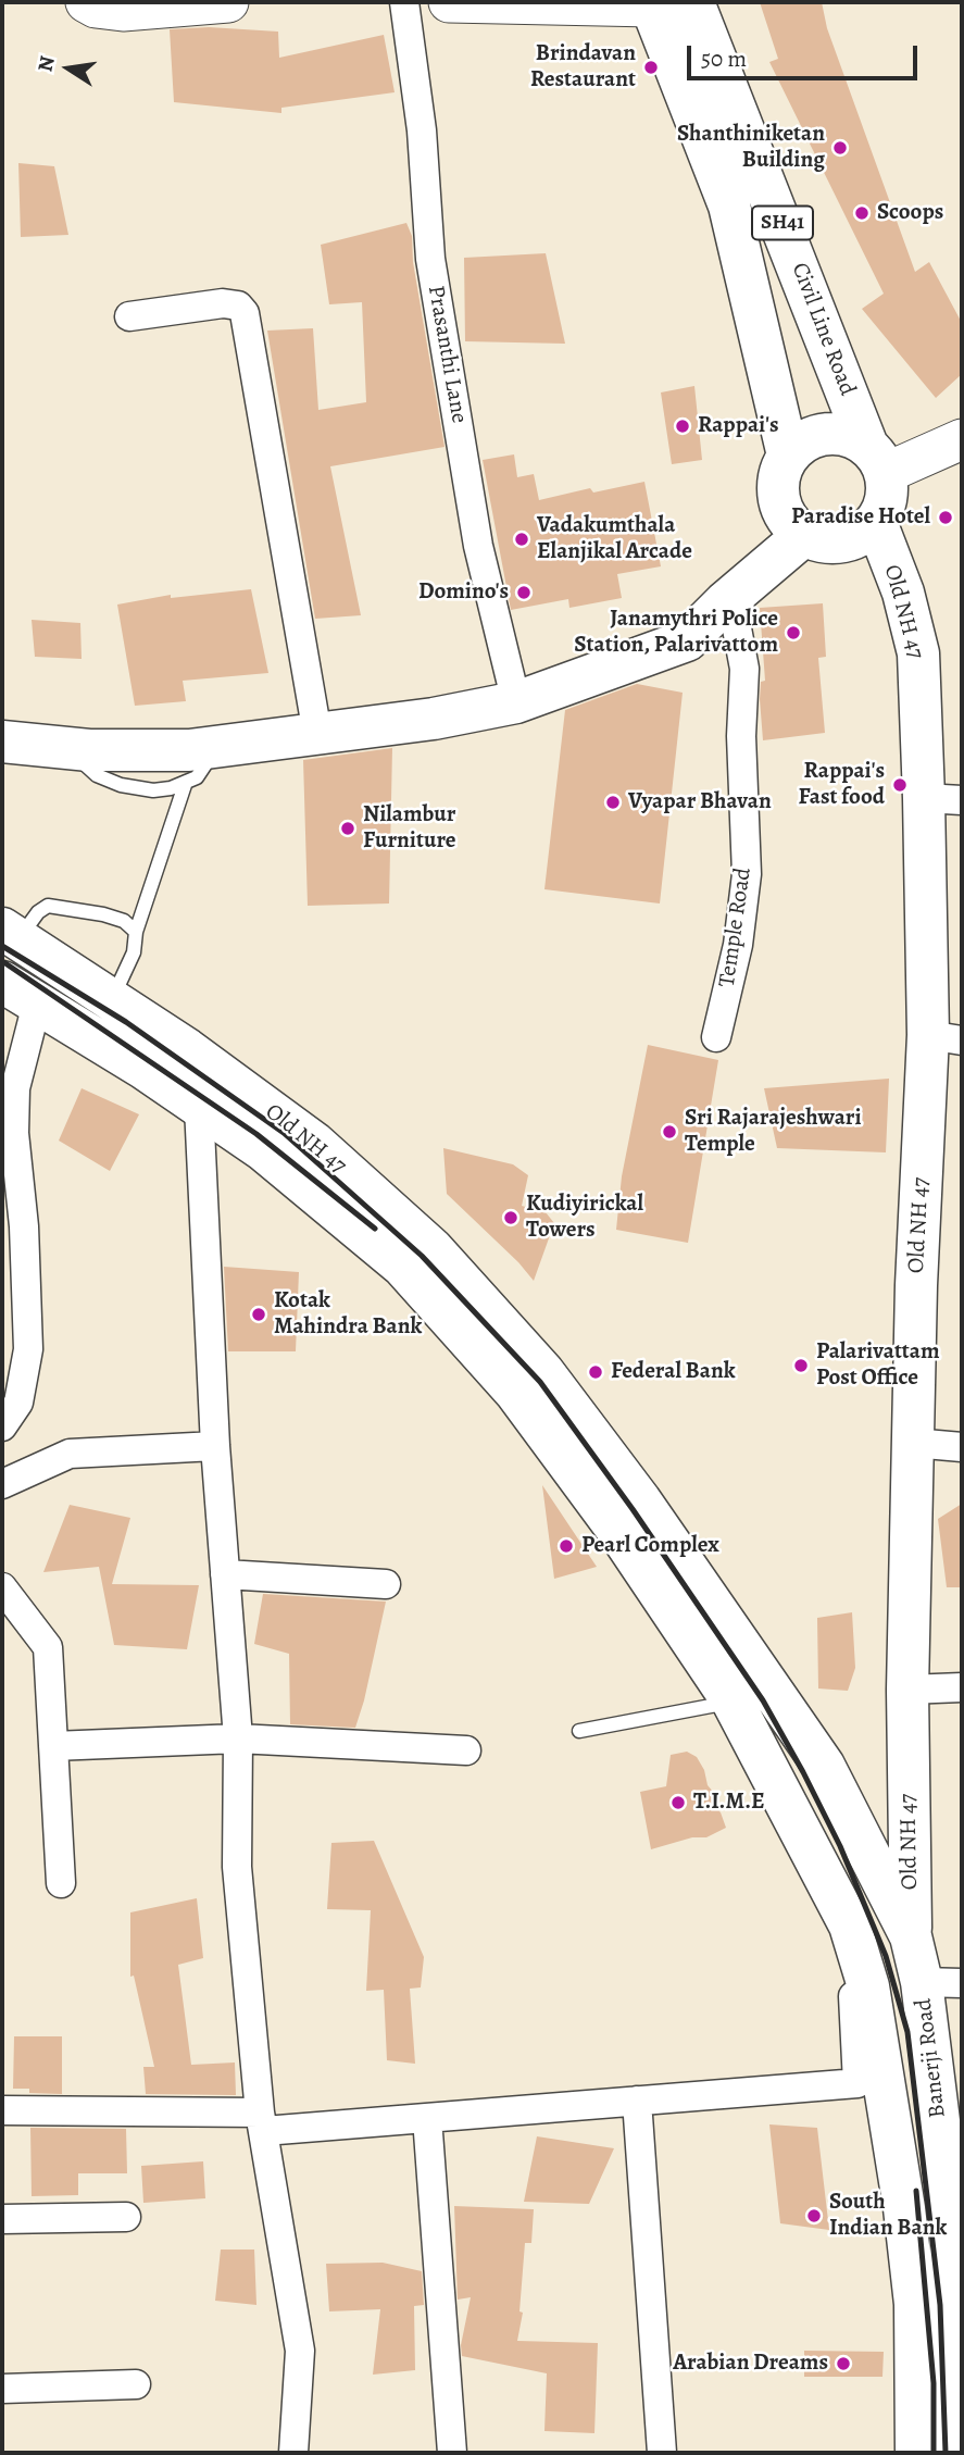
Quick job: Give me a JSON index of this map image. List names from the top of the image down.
{
  "streets": {
    "main road": [
      "SH41",
      "Civil Line Road",
      "Old NH 47",
      "Banerji Road"
    ],
    "street": ["Prasanthi Lane", "Temple Road"]
  },
  "crossings": [
    ["SH41", "Civil Line Road"],
    ["SH41", "Old NH 47"],
    ["Civil Line Road", "Old NH 47"],
    ["Old NH 47", "Banerji Road"]
  ],
  "places": [
    "Brindavan Restaurant",
    "Shanthiniketan Building",
    "Scoops",
    "Rappai's",
    "Paradise Hotel",
    "Vadakumthala Elanjikal Arcade",
    "Domino's",
    "Janamythri Police Station, Palarivattom",
    "Rappai's Fast food",
    "Vyapar Bhavan",
    "Nilambur Furniture",
    "Sri Rajarajeshwari Temple",
    "Kudiyirickal Towers",
    "Kotak Mahindra Bank",
    "Palarivattam Post Office",
    "Federal Bank",
    "Pearl Complex",
    "T.I.M.E",
    "South Indian Bank",
    "Arabian Dreams"
  ],
  "scale_bar": "50 m",
  "north": "left"
}
